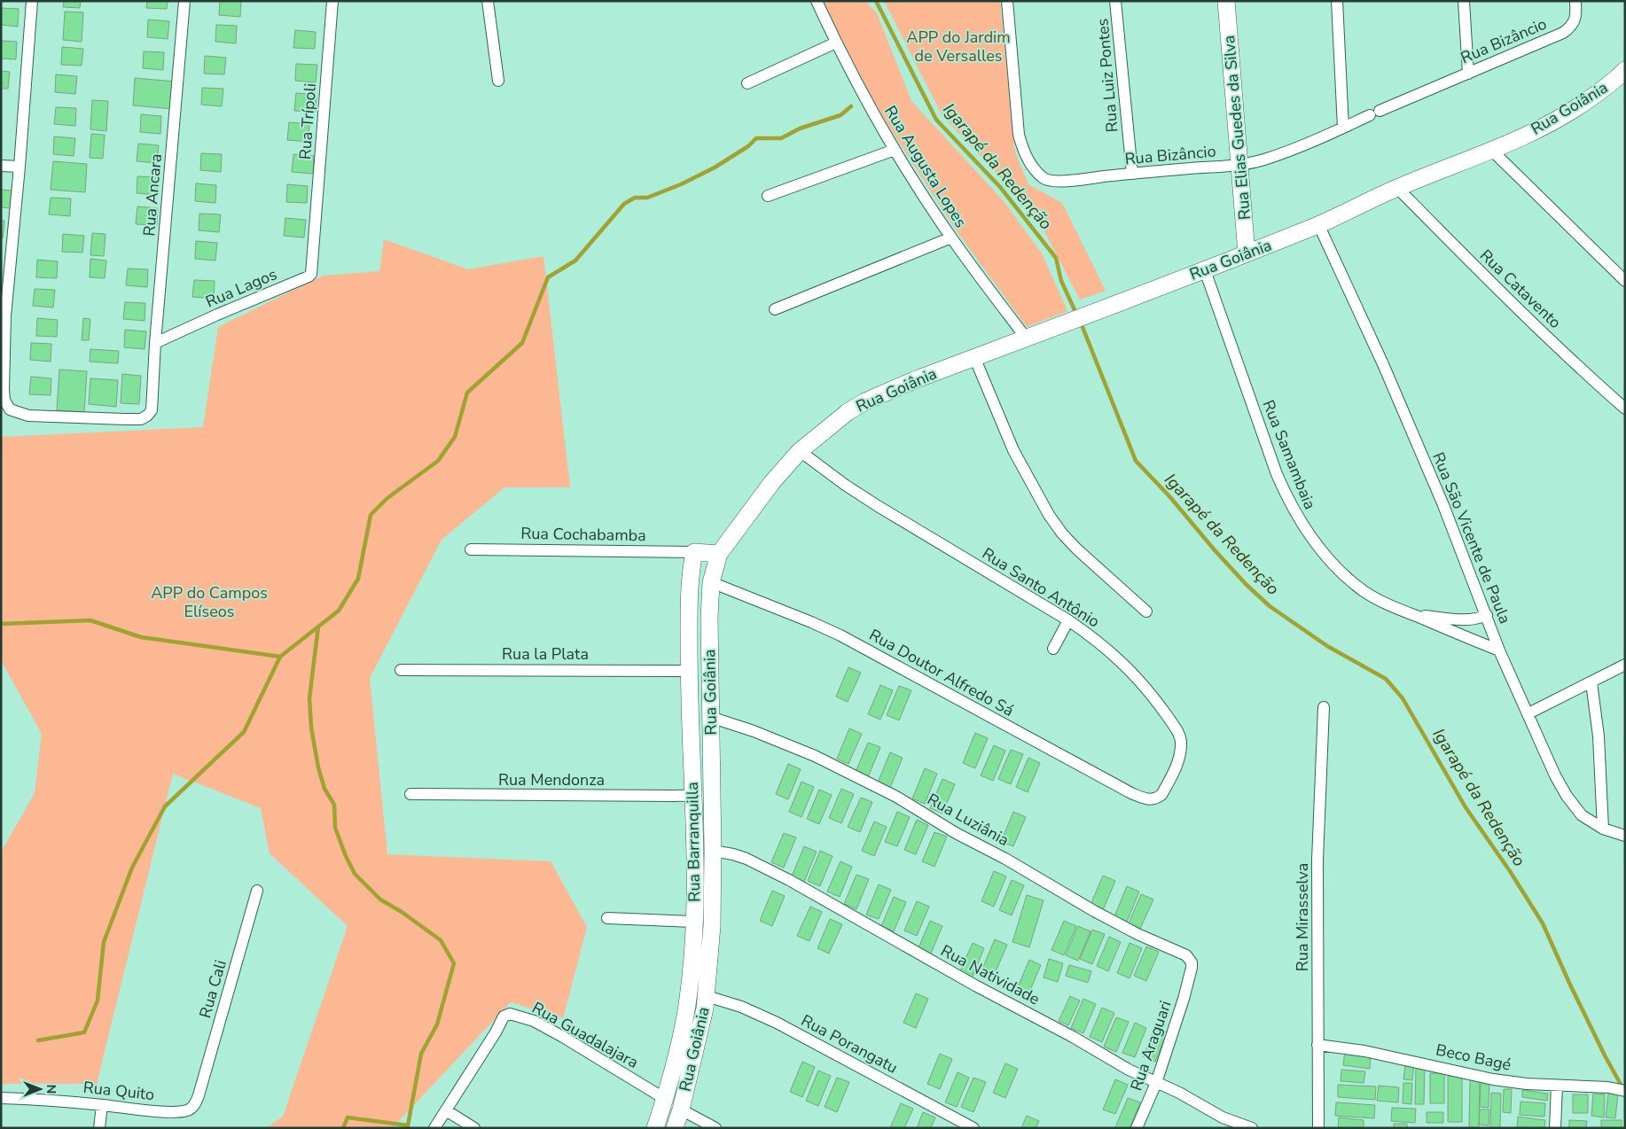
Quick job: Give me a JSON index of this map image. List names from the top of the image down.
{
  "streets": {
    "street": [
      "Rua Bizâncio",
      "Rua Luiz Pontes",
      "Rua Goiânia",
      "Rua Trípoli",
      "Rua Elias Guedes da Silva",
      "Rua Augusta Lopes",
      "Rua Ancara",
      "Rua Lagos",
      "Rua Catavento",
      "Rua Samambaia",
      "Rua Cochabamba",
      "Rua São Vicente de Paula",
      "Rua Santo Antônio",
      "Rua la Plata",
      "Rua Doutor Alfredo Sá",
      "Rua Mendonza",
      "Rua Luziânia",
      "Rua Barranquilla",
      "Rua Mirasselva",
      "Rua Natividade",
      "Rua Cali",
      "Rua Guadalajara",
      "Rua Porangatu",
      "Rua Araguari",
      "Beco Bagé",
      "Rua Quito"
    ]
  },
  "crossings": [
    ["Rua Bizâncio", "Rua Luiz Pontes"],
    ["Rua Bizâncio", "Rua Elias Guedes da Silva"],
    ["Rua Goiânia", "Rua Elias Guedes da Silva"],
    ["Rua Goiânia", "Rua Augusta Lopes"],
    ["Rua Goiânia", "Rua Catavento"],
    ["Rua Goiânia", "Rua Samambaia"],
    ["Rua Goiânia", "Rua São Vicente de Paula"],
    ["Rua Goiânia", "Rua Santo Antônio"],
    ["Rua Goiânia", "Rua Doutor Alfredo Sá"],
    ["Rua Goiânia", "Rua Luziânia"],
    ["Rua Goiânia", "Rua Natividade"],
    ["Rua Goiânia", "Rua Porangatu"],
    ["Rua Trípoli", "Rua Lagos"],
    ["Rua Ancara", "Rua Lagos"],
    ["Rua Samambaia", "Rua São Vicente de Paula"],
    ["Rua Cochabamba", "Rua Barranquilla"],
    ["Rua Santo Antônio", "Rua Doutor Alfredo Sá"],
    ["Rua la Plata", "Rua Barranquilla"],
    ["Rua Mendonza", "Rua Barranquilla"],
    ["Rua Luziânia", "Rua Araguari"],
    ["Rua Barranquilla", "Rua Guadalajara"],
    ["Rua Mirasselva", "Beco Bagé"],
    ["Rua Natividade", "Rua Araguari"],
    ["Rua Cali", "Rua Quito"]
  ],
  "water": ["Igarapé da Redenção"],
  "parks": ["APP do Jardim de Versalles", "APP do Campos Elíseos"],
  "north": "right"
}
